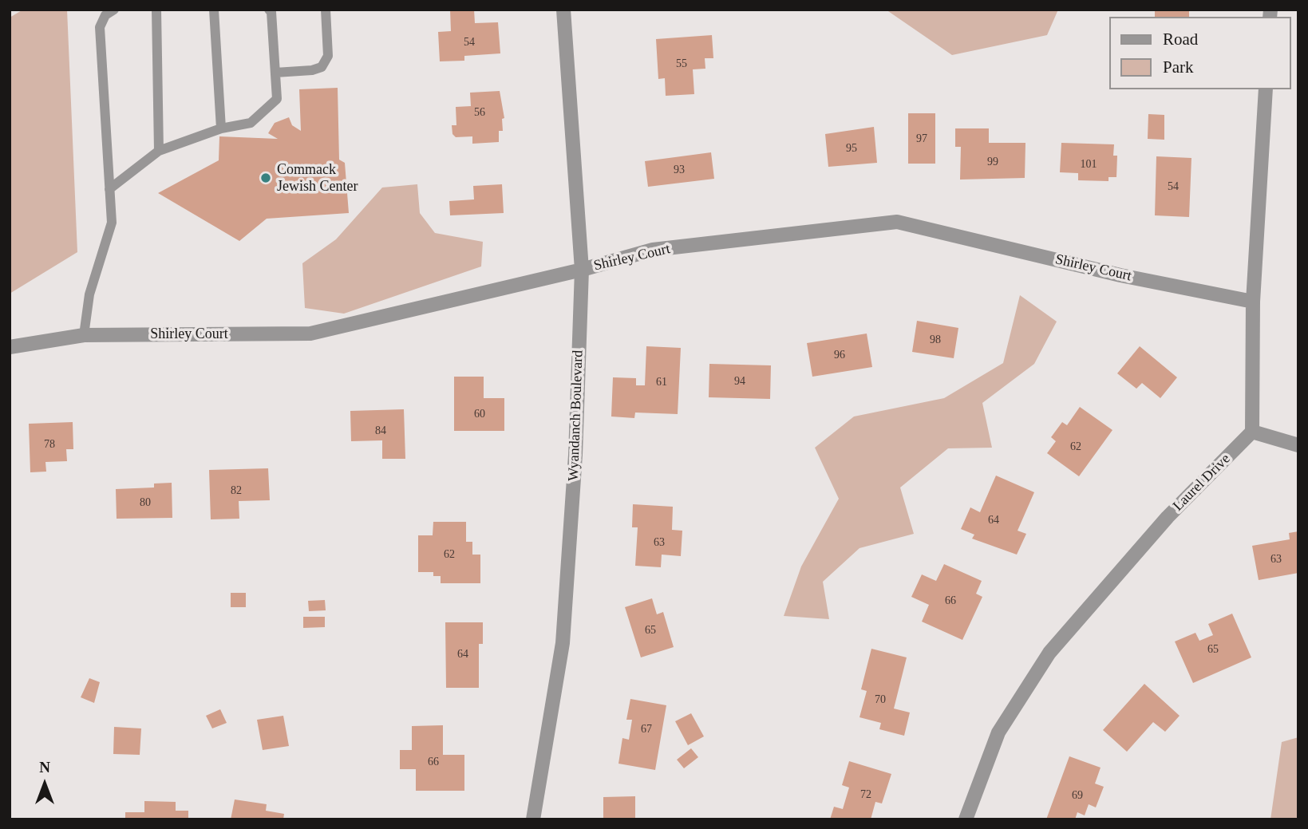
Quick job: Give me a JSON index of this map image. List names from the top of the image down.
{
  "streets": {
    "street": ["Shirley Court", "Wyandanch Boulevard", "Laurel Drive"]
  },
  "crossings": [
    ["Shirley Court", "Wyandanch Boulevard"]
  ],
  "places": ["Commack Jewish Center"],
  "house_numbers": [
    "54",
    "55",
    "56",
    "97",
    "95",
    "99",
    "101",
    "93",
    "54",
    "98",
    "96",
    "94",
    "61",
    "60",
    "84",
    "78",
    "62",
    "82",
    "80",
    "64",
    "63",
    "62",
    "63",
    "66",
    "65",
    "65",
    "64",
    "70",
    "67",
    "66",
    "72",
    "69"
  ],
  "legend": ["Road", "Park"],
  "north": "top"
}
